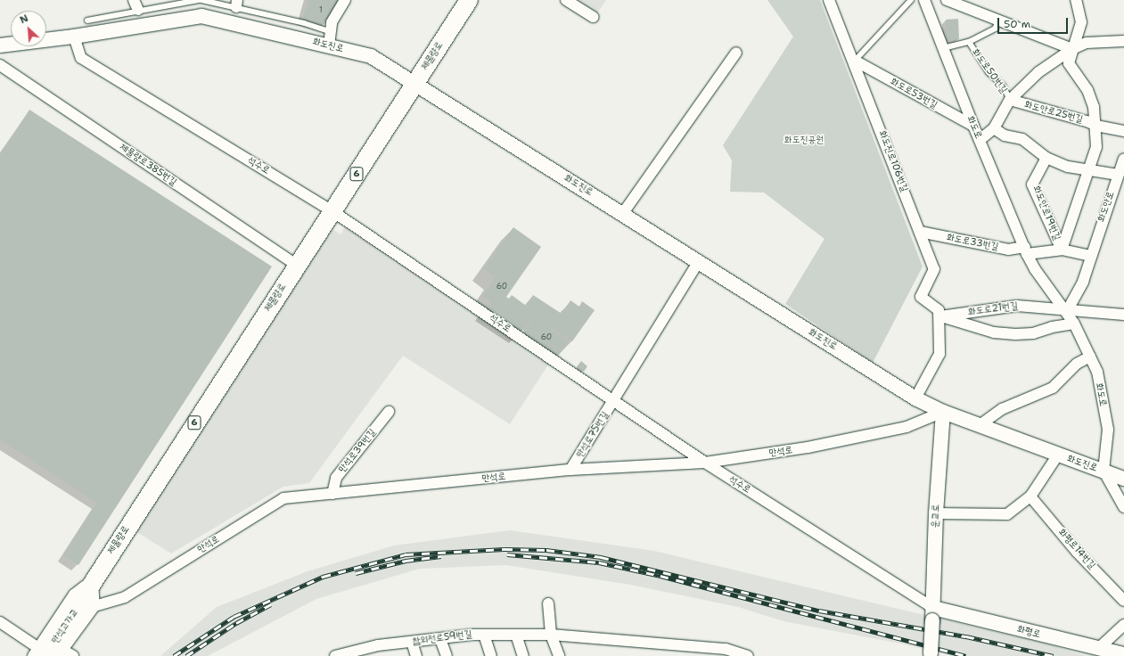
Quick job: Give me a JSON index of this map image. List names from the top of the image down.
{
  "streets": {
    "main road": ["제물량로", "6", "만석고가교"],
    "street": [
      "화도진로",
      "화도로50번길",
      "화도로53번길",
      "화도안로25번길",
      "화도로",
      "화도진로106번길",
      "제물량로385번길",
      "석수로",
      "화도안로",
      "화도안로19번길",
      "화도로33번길",
      "화도로21번길",
      "만석로75번길",
      "만석로39번길",
      "만석로",
      "운교로",
      "화평로14번길",
      "화평로",
      "참외전로59번길"
    ]
  },
  "crossings": [
    ["화도진로", "제물량로"],
    ["화도진로", "화도로"],
    ["화도진로", "석수로"],
    ["화도진로", "만석로75번길"],
    ["화도진로", "만석로"],
    ["화도진로", "운교로"],
    ["제물량로", "제물량로385번길"],
    ["제물량로", "석수로"],
    ["제물량로", "만석로"],
    ["제물량로", "만석고가교"],
    ["화도로50번길", "화도안로25번길"],
    ["화도로50번길", "화도로"],
    ["화도로53번길", "화도로"],
    ["화도로53번길", "화도진로106번길"],
    ["화도로", "화도안로"],
    ["화도로", "화도로33번길"],
    ["화도로", "화도로21번길"],
    ["화도진로106번길", "화도로33번길"],
    ["화도진로106번길", "화도로21번길"],
    ["석수로", "만석로75번길"],
    ["석수로", "만석로"],
    ["석수로", "운교로"],
    ["석수로", "화평로"],
    ["화도안로", "화도로21번길"],
    ["만석로75번길", "만석로"],
    ["만석로39번길", "만석로"],
    ["만석로", "운교로"],
    ["만석로", "만석고가교"],
    ["운교로", "화평로"]
  ],
  "parks": ["화도진공원"],
  "house_numbers": ["1", "60", "60"],
  "scale_bar": "50 m",
  "north": "top left"
}
